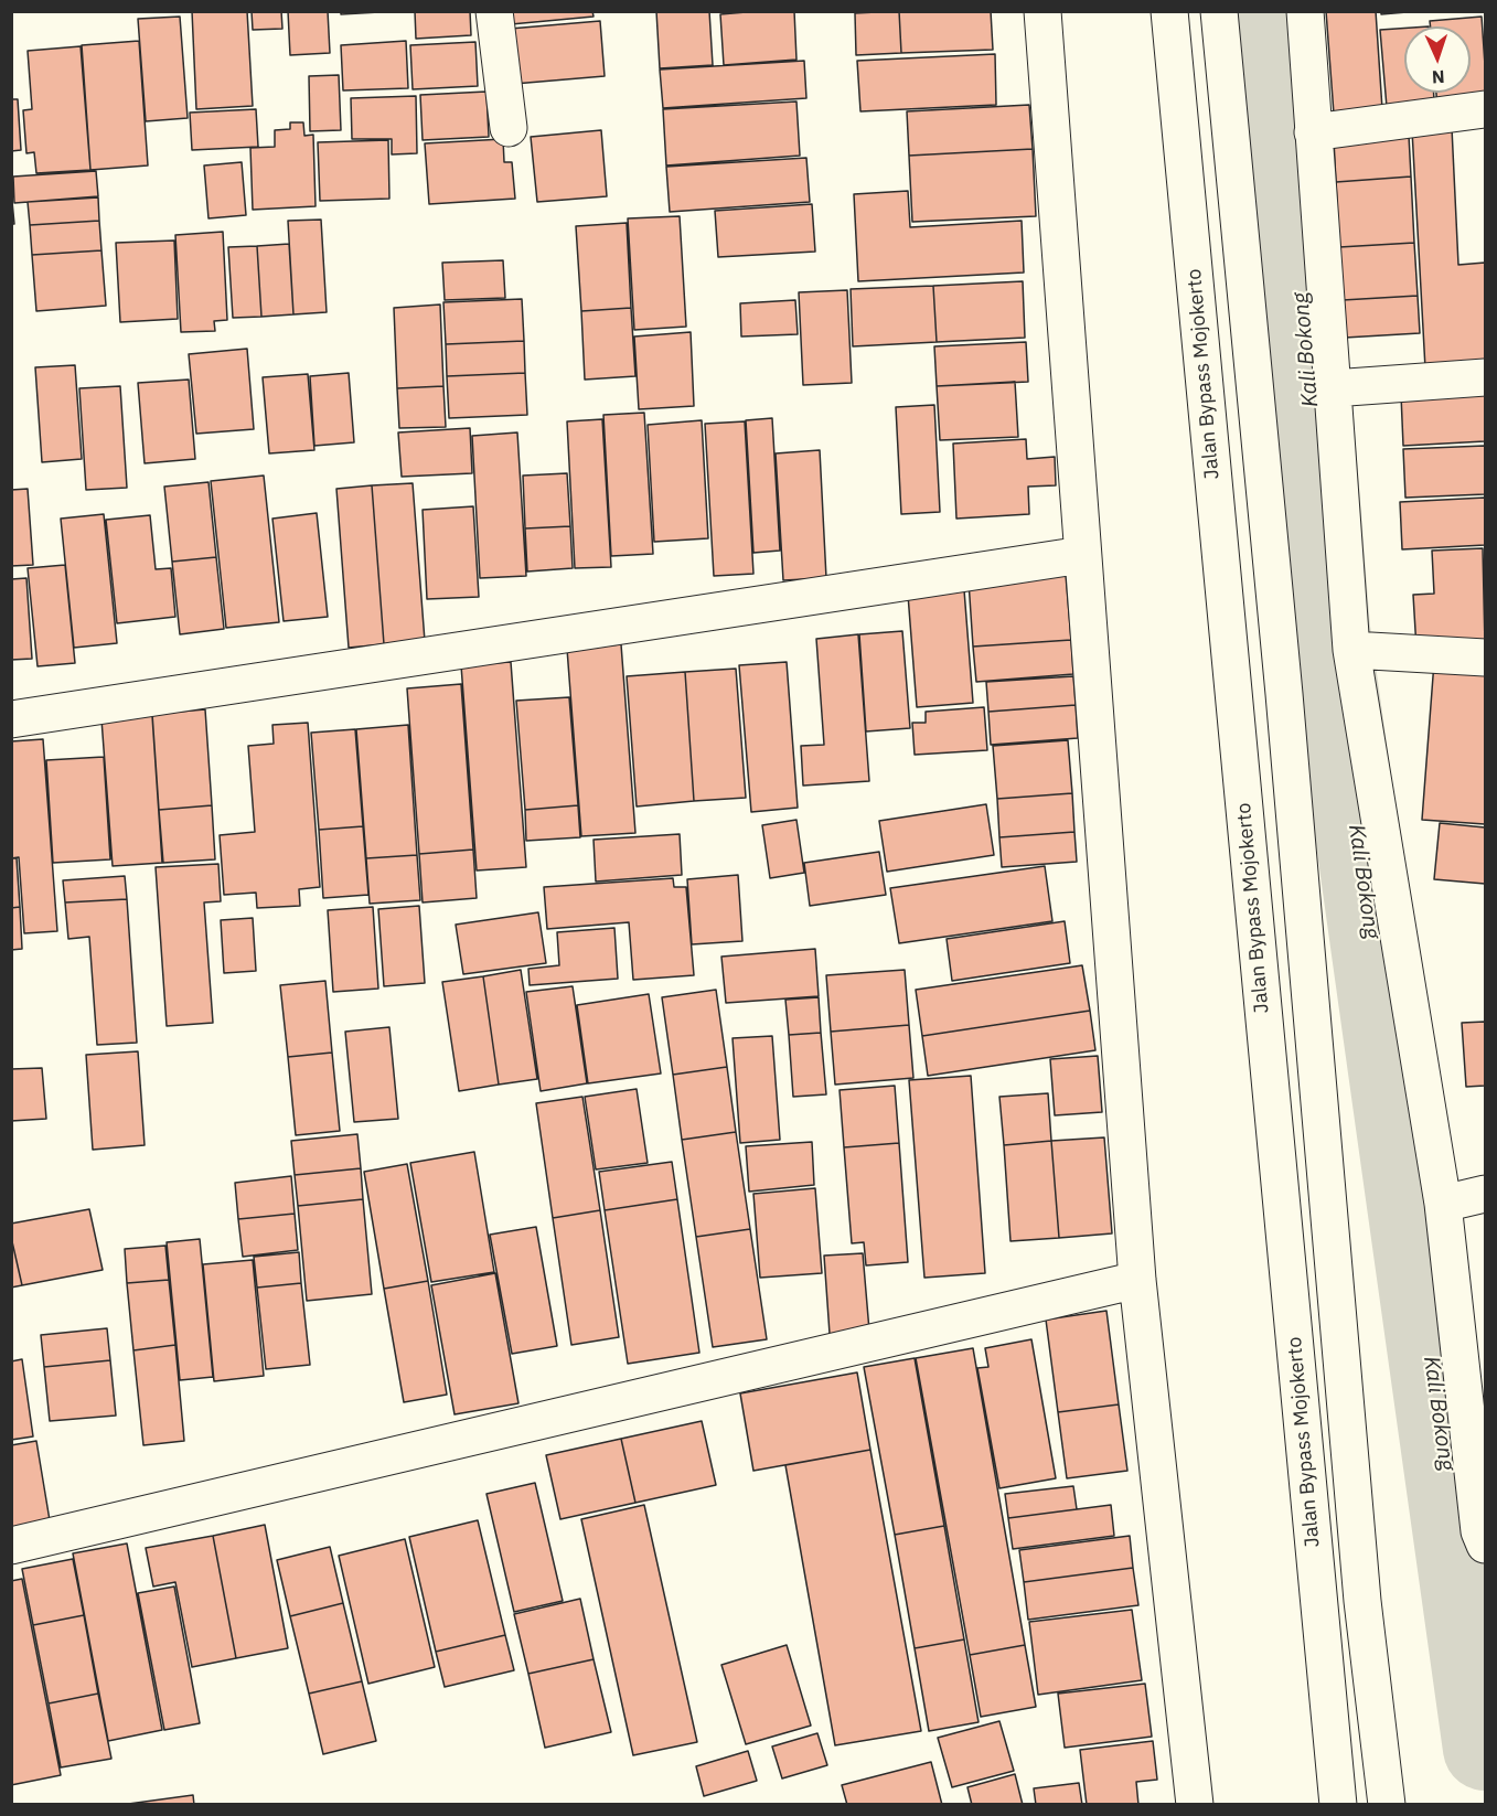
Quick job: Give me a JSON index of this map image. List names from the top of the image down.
{
  "streets": {
    "main road": ["Jalan Bypass Mojokerto"]
  },
  "water": ["Kali Bokong"],
  "north": "bottom"
}
